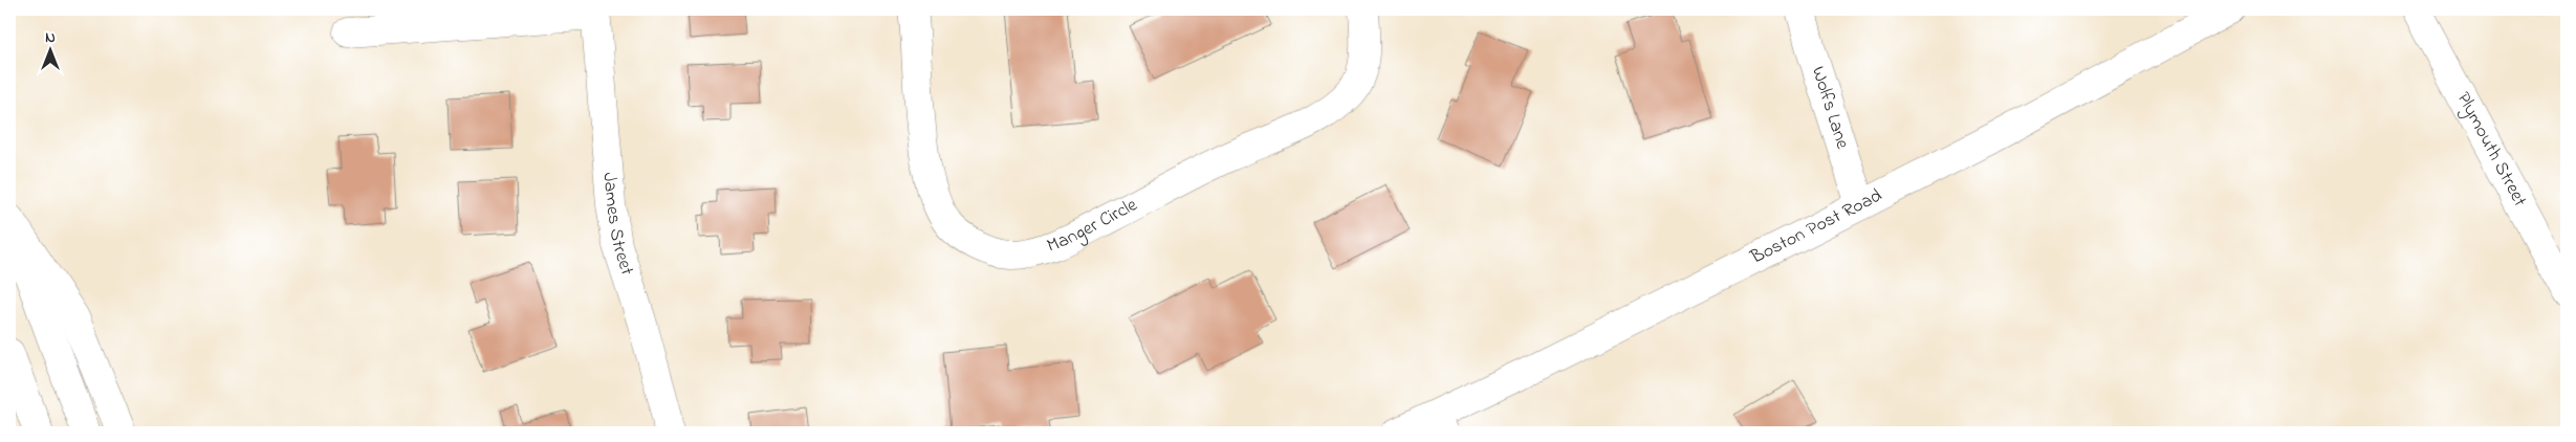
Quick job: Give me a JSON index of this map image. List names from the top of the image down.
{
  "streets": {
    "main road": [
      "Wolfs Lane",
      "Plymouth Street",
      "James Street",
      "Manger Circle",
      "Boston Post Road"
    ]
  },
  "crossings": [
    ["Wolfs Lane", "Boston Post Road"]
  ],
  "north": "top"
}
